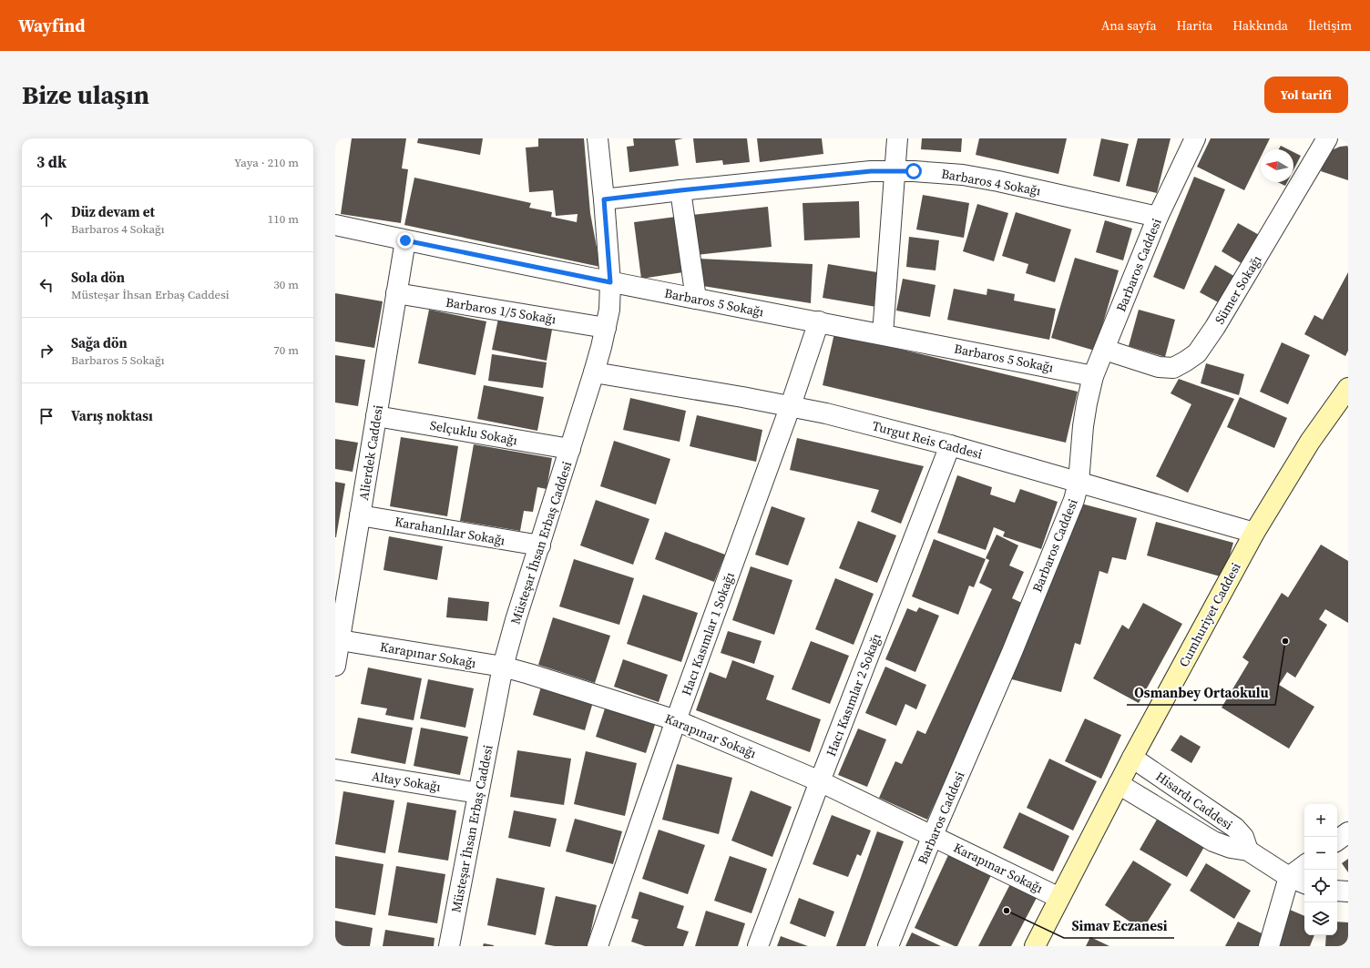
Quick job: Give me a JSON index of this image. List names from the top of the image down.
{
  "streets": {
    "main road": ["Cumhuriyet Caddesi"],
    "street": [
      "Barbaros 4 Sokağı",
      "Barbaros Caddesi",
      "Sümer Sokağı",
      "Barbaros 5 Sokağı",
      "Barbaros 1/5 Sokağı",
      "Selçuklu Sokağı",
      "Turgut Reis Caddesi",
      "Alierdek Caddesi",
      "Karahanlılar Sokağı",
      "Müsteşar İhsan Erbaş Caddesi",
      "Hacı Kasımlar 1 Sokağı",
      "Karapınar Sokağı",
      "Hacı Kasımlar 2 Sokağı",
      "Altay Sokağı",
      "Hisardı Caddesi"
    ]
  },
  "crossings": [
    ["Barbaros 4 Sokağı", "Barbaros Caddesi"],
    ["Barbaros 4 Sokağı", "Müsteşar İhsan Erbaş Caddesi"],
    ["Barbaros Caddesi", "Sümer Sokağı"],
    ["Barbaros Caddesi", "Barbaros 5 Sokağı"],
    ["Barbaros Caddesi", "Turgut Reis Caddesi"],
    ["Barbaros Caddesi", "Karapınar Sokağı"],
    ["Barbaros 5 Sokağı", "Alierdek Caddesi"],
    ["Barbaros 5 Sokağı", "Müsteşar İhsan Erbaş Caddesi"],
    ["Barbaros 5 Sokağı", "Hacı Kasımlar 1 Sokağı"],
    ["Barbaros 1/5 Sokağı", "Alierdek Caddesi"],
    ["Barbaros 1/5 Sokağı", "Müsteşar İhsan Erbaş Caddesi"],
    ["Selçuklu Sokağı", "Alierdek Caddesi"],
    ["Selçuklu Sokağı", "Müsteşar İhsan Erbaş Caddesi"],
    ["Turgut Reis Caddesi", "Müsteşar İhsan Erbaş Caddesi"],
    ["Turgut Reis Caddesi", "Cumhuriyet Caddesi"],
    ["Turgut Reis Caddesi", "Hacı Kasımlar 1 Sokağı"],
    ["Turgut Reis Caddesi", "Hacı Kasımlar 2 Sokağı"],
    ["Alierdek Caddesi", "Karahanlılar Sokağı"],
    ["Alierdek Caddesi", "Karapınar Sokağı"],
    ["Karahanlılar Sokağı", "Müsteşar İhsan Erbaş Caddesi"],
    ["Müsteşar İhsan Erbaş Caddesi", "Karapınar Sokağı"],
    ["Müsteşar İhsan Erbaş Caddesi", "Altay Sokağı"],
    ["Cumhuriyet Caddesi", "Karapınar Sokağı"],
    ["Cumhuriyet Caddesi", "Hisardı Caddesi"],
    ["Hacı Kasımlar 1 Sokağı", "Karapınar Sokağı"],
    ["Karapınar Sokağı", "Hacı Kasımlar 2 Sokağı"]
  ],
  "places": ["Osmanbey Ortaokulu", "Simav Eczanesi"],
  "north": "left",
  "page": {
    "header": "Wayfind",
    "nav": [
      "Ana sayfa",
      "Harita",
      "Hakkında",
      "İletişim"
    ],
    "buttons": "Yol tarifi",
    "title": "Bize ulaşın",
    "heading": ["3 dk", "Yaya · 210 m"],
    "list": [
      ["Düz devam et", "Barbaros 4 Sokağı", "110 m"],
      ["Sola dön", "Müsteşar İhsan Erbaş Caddesi", "30 m"],
      ["Sağa dön", "Barbaros 5 Sokağı", "70 m"],
      "Varış noktası"
    ],
    "map_buttons": ["+", "−"]
  }
}
